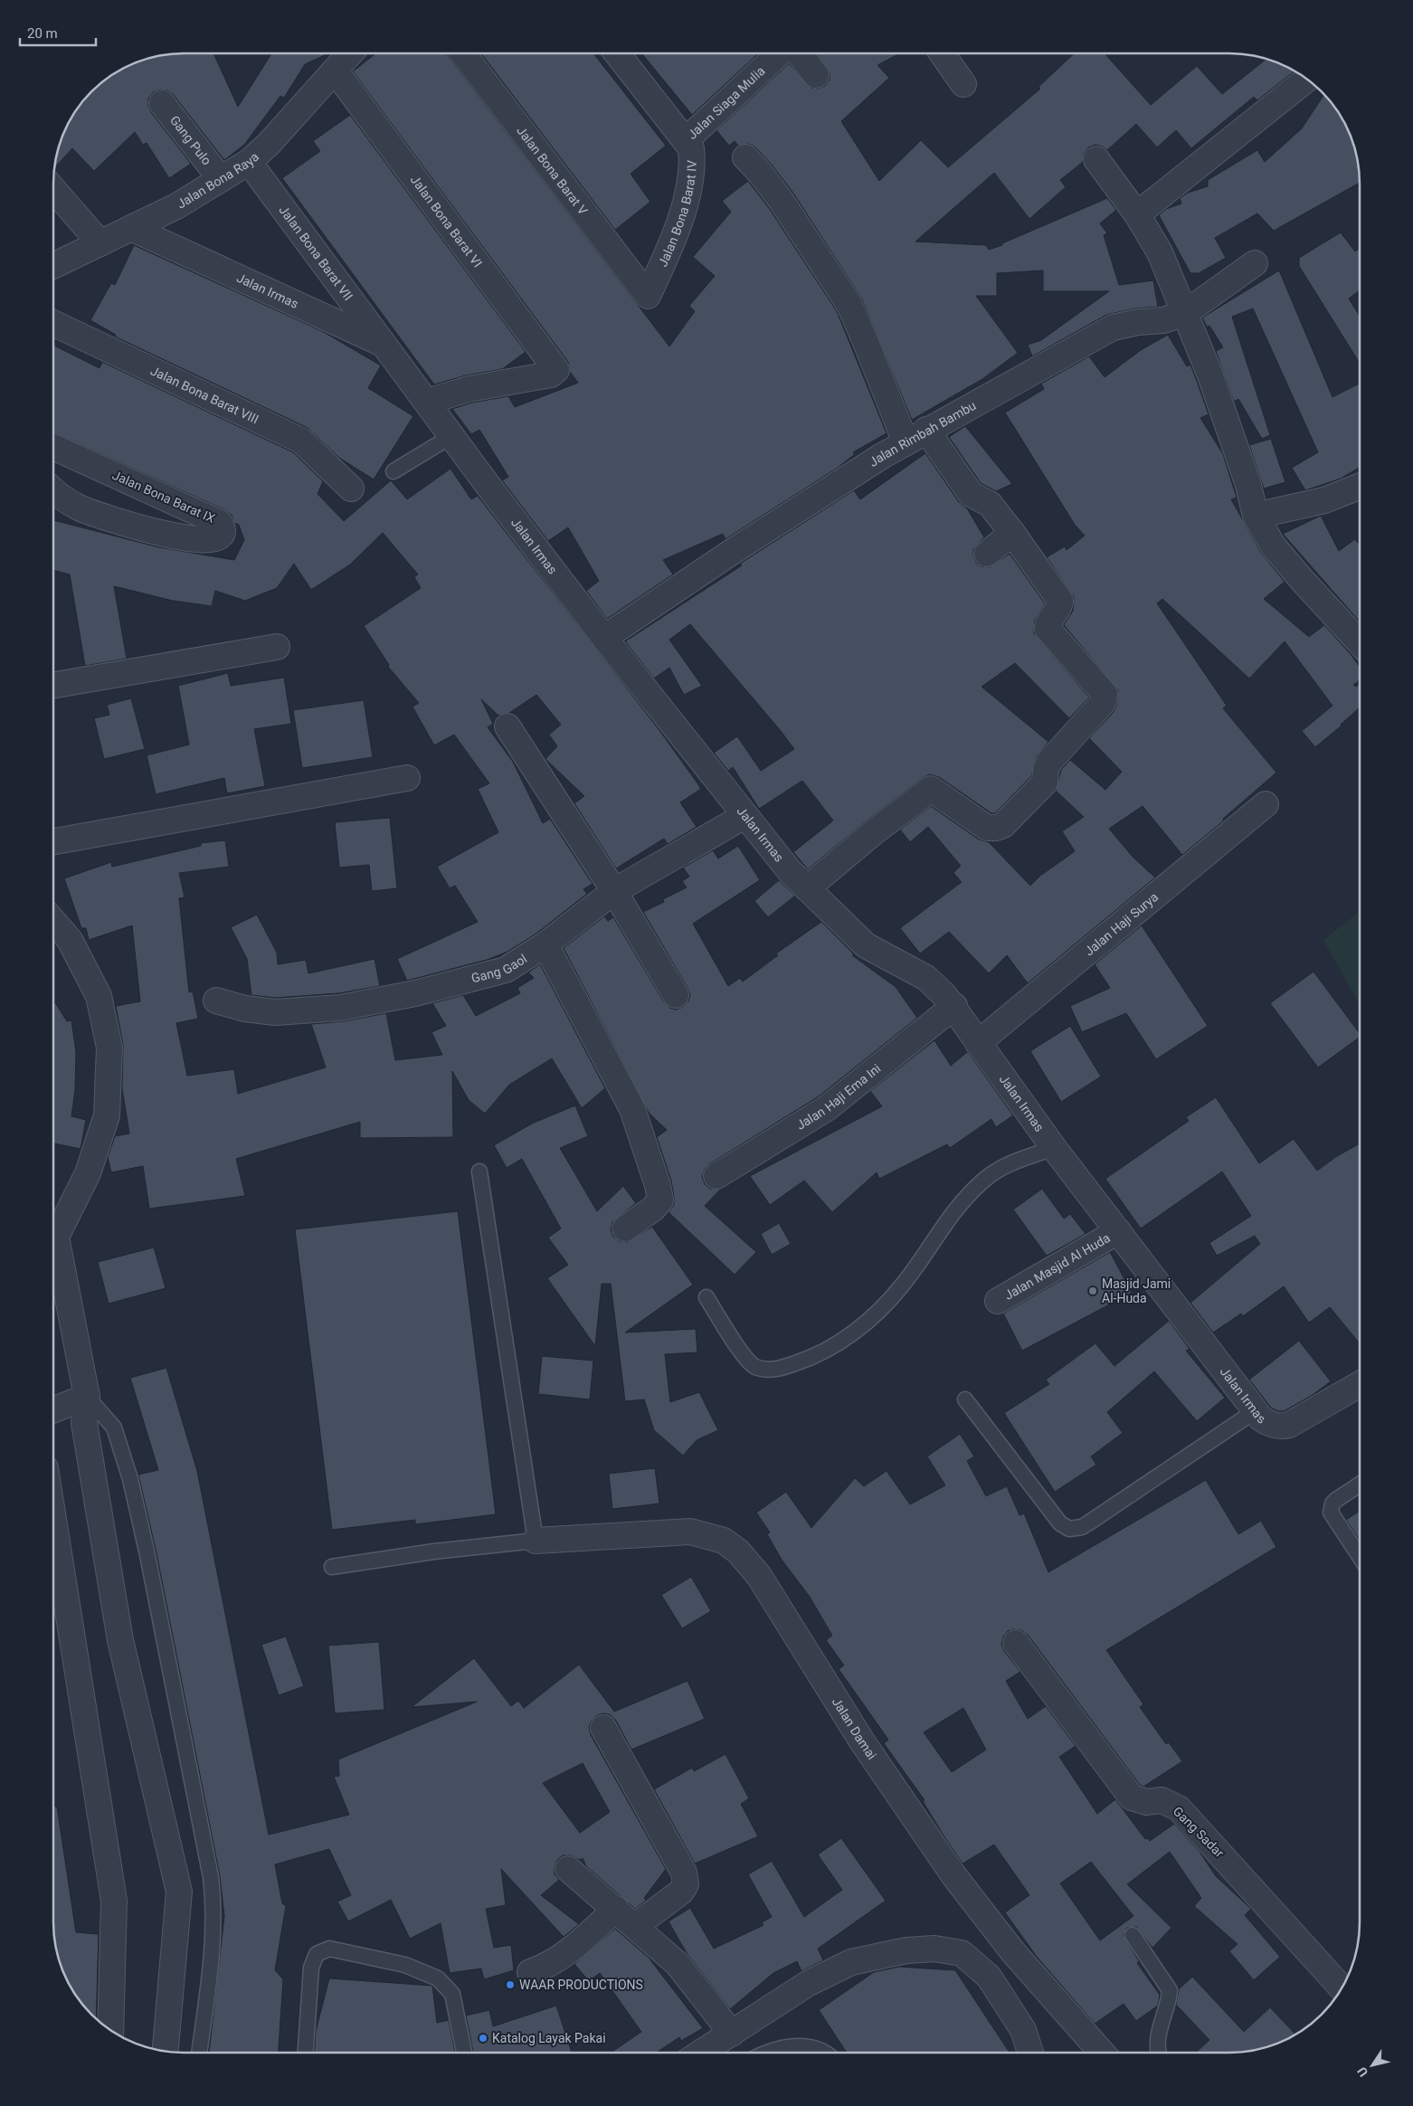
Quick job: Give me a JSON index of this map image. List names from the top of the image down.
{
  "streets": {
    "street": [
      "Jalan Siaga Mulia",
      "Gang Pulo",
      "Jalan Bona Barat V",
      "Jalan Bona Raya",
      "Jalan Bona Barat IV",
      "Jalan Bona Barat VI",
      "Jalan Bona Barat VII",
      "Jalan Irmas",
      "Jalan Bona Barat VIII",
      "Jalan Rimbah Bambu",
      "Jalan Bona Barat IX",
      "Jalan Haji Surya",
      "Gang Gaol",
      "Jalan Haji Ema Ini",
      "Jalan Masjid Al Huda",
      "Jalan Damai",
      "Gang Sadar"
    ]
  },
  "crossings": [
    ["Jalan Siaga Mulia", "Jalan Bona Barat IV"],
    ["Gang Pulo", "Jalan Bona Raya"],
    ["Jalan Bona Barat V", "Jalan Bona Barat IV"],
    ["Jalan Bona Raya", "Jalan Bona Barat VI"],
    ["Jalan Bona Raya", "Jalan Bona Barat VII"],
    ["Jalan Bona Raya", "Jalan Irmas"],
    ["Jalan Bona Barat VI", "Jalan Irmas"],
    ["Jalan Bona Barat VII", "Jalan Irmas"],
    ["Jalan Irmas", "Jalan Rimbah Bambu"],
    ["Jalan Irmas", "Jalan Haji Surya"],
    ["Jalan Irmas", "Gang Gaol"],
    ["Jalan Irmas", "Jalan Haji Ema Ini"],
    ["Jalan Irmas", "Jalan Masjid Al Huda"]
  ],
  "places": ["Masjid Jami Al-Huda", "WAAR PRODUCTIONS", "Katalog Layak Pakai"],
  "scale_bar": "20 m",
  "north": "bottom left"
}
